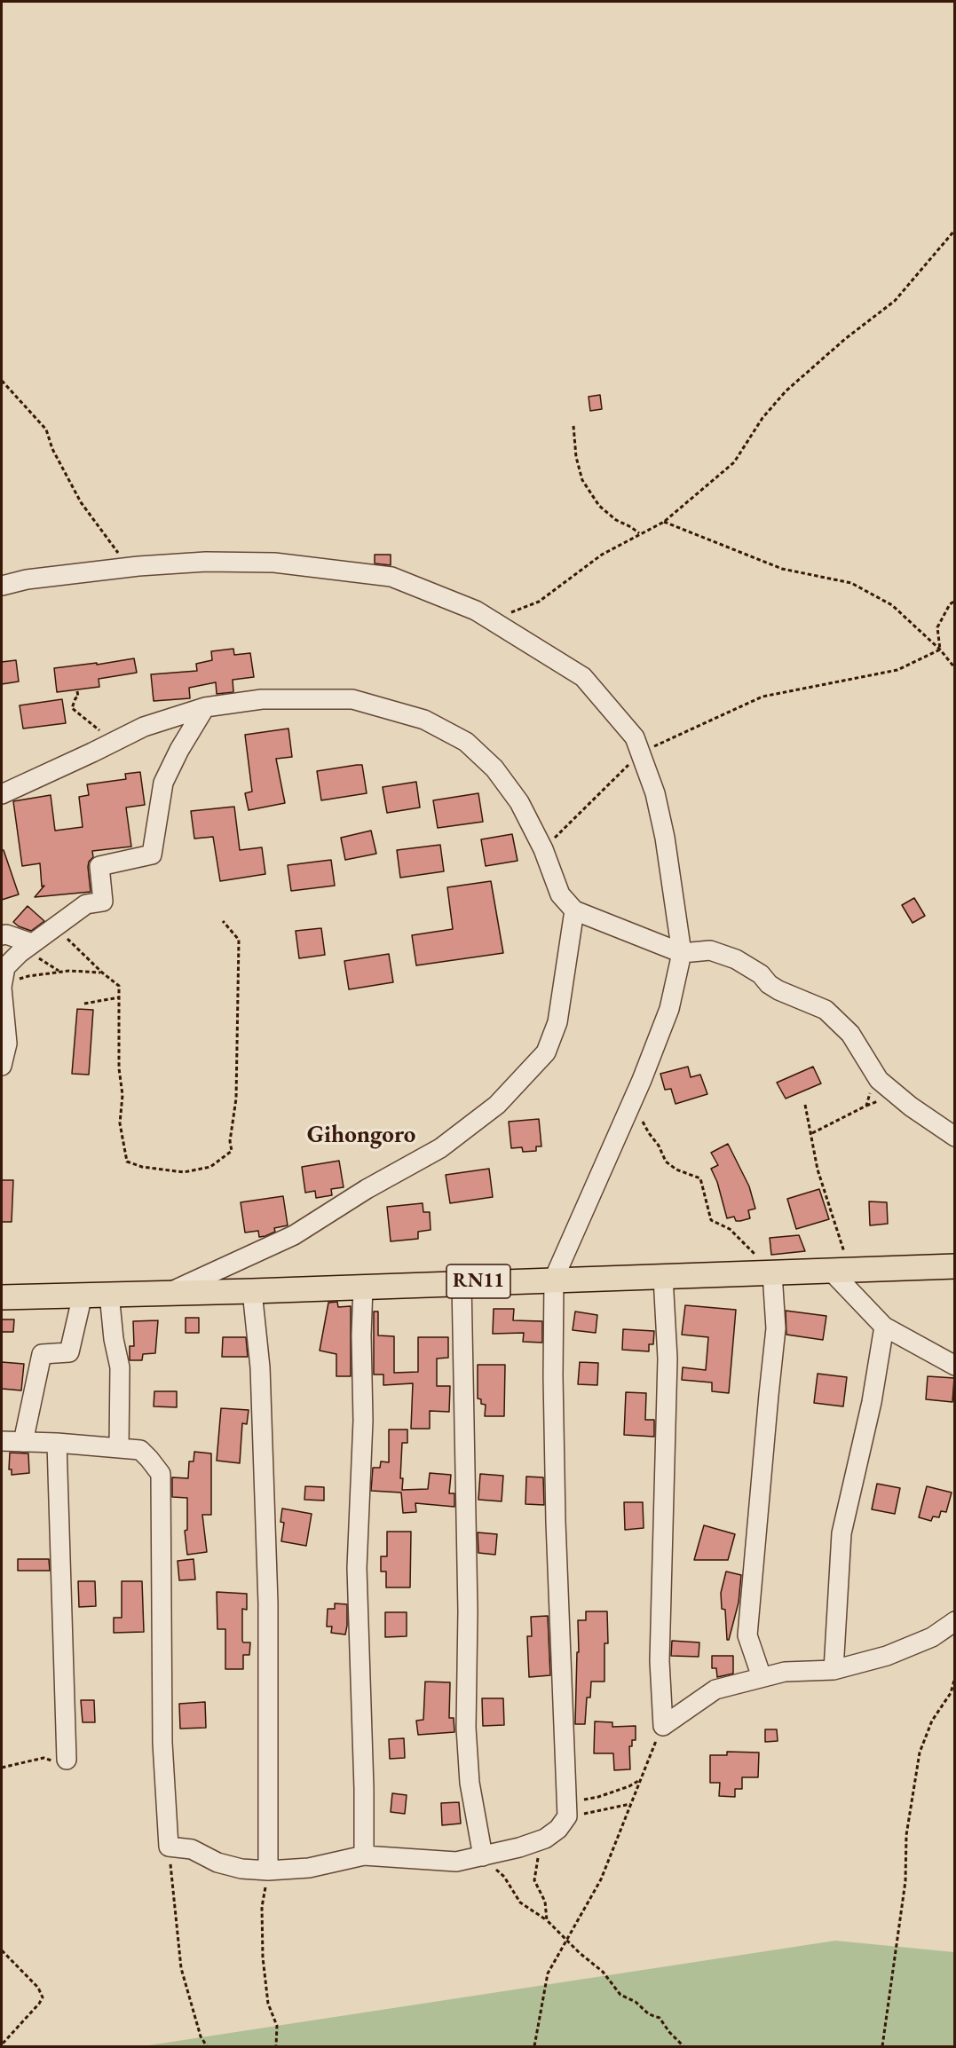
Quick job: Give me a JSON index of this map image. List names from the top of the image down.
{
  "streets": {
    "main road": ["RN11"]
  },
  "districts": ["Gihongoro"]
}
